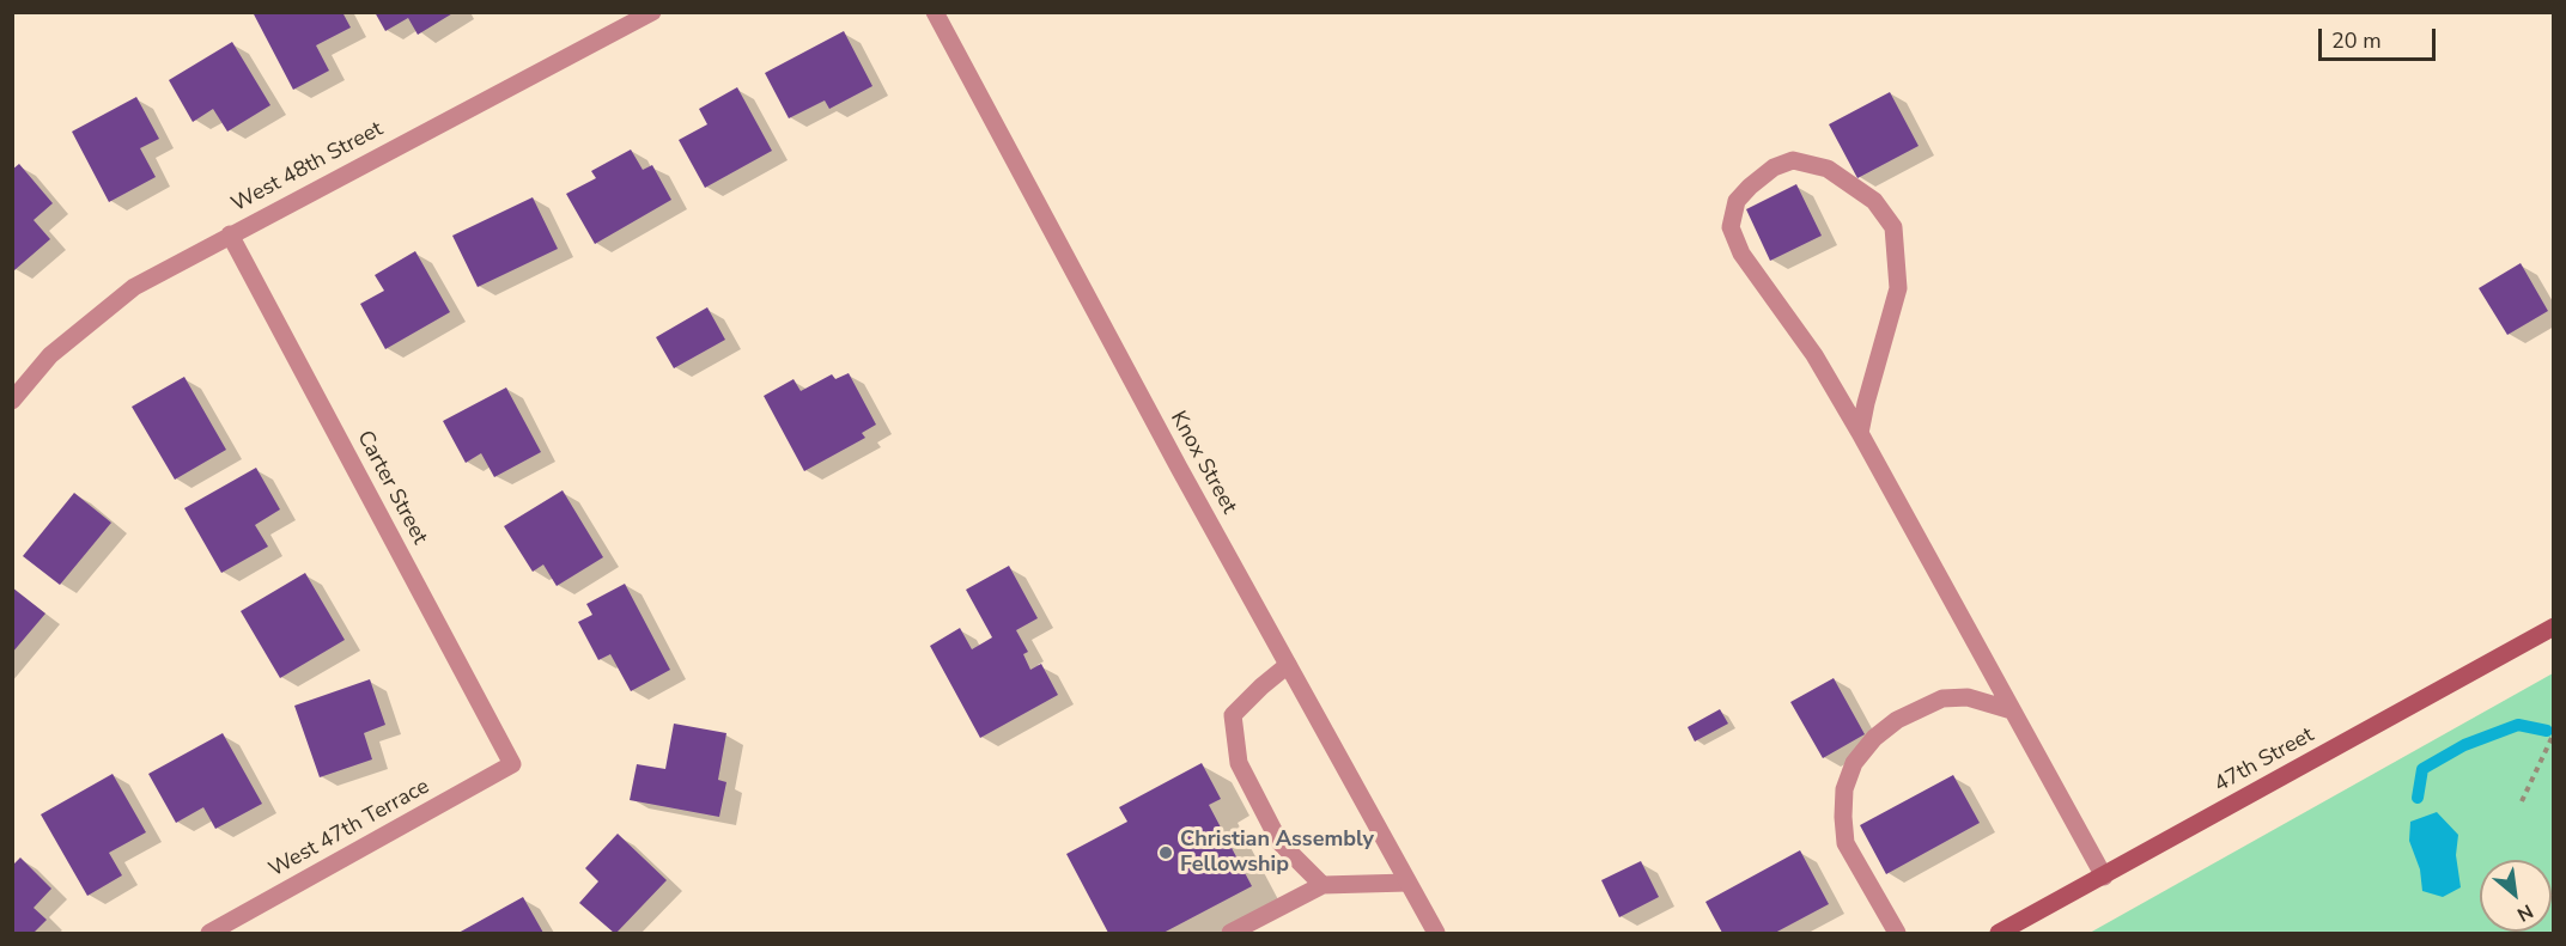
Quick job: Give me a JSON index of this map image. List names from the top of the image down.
{
  "streets": {
    "main road": ["47th Street"],
    "street": [
      "West 48th Street",
      "Knox Street",
      "Carter Street",
      "West 47th Terrace"
    ]
  },
  "crossings": [
    ["West 48th Street", "Carter Street"],
    ["Carter Street", "West 47th Terrace"]
  ],
  "places": ["Christian Assembly Fellowship"],
  "scale_bar": "20 m",
  "north": "bottom right"
}
